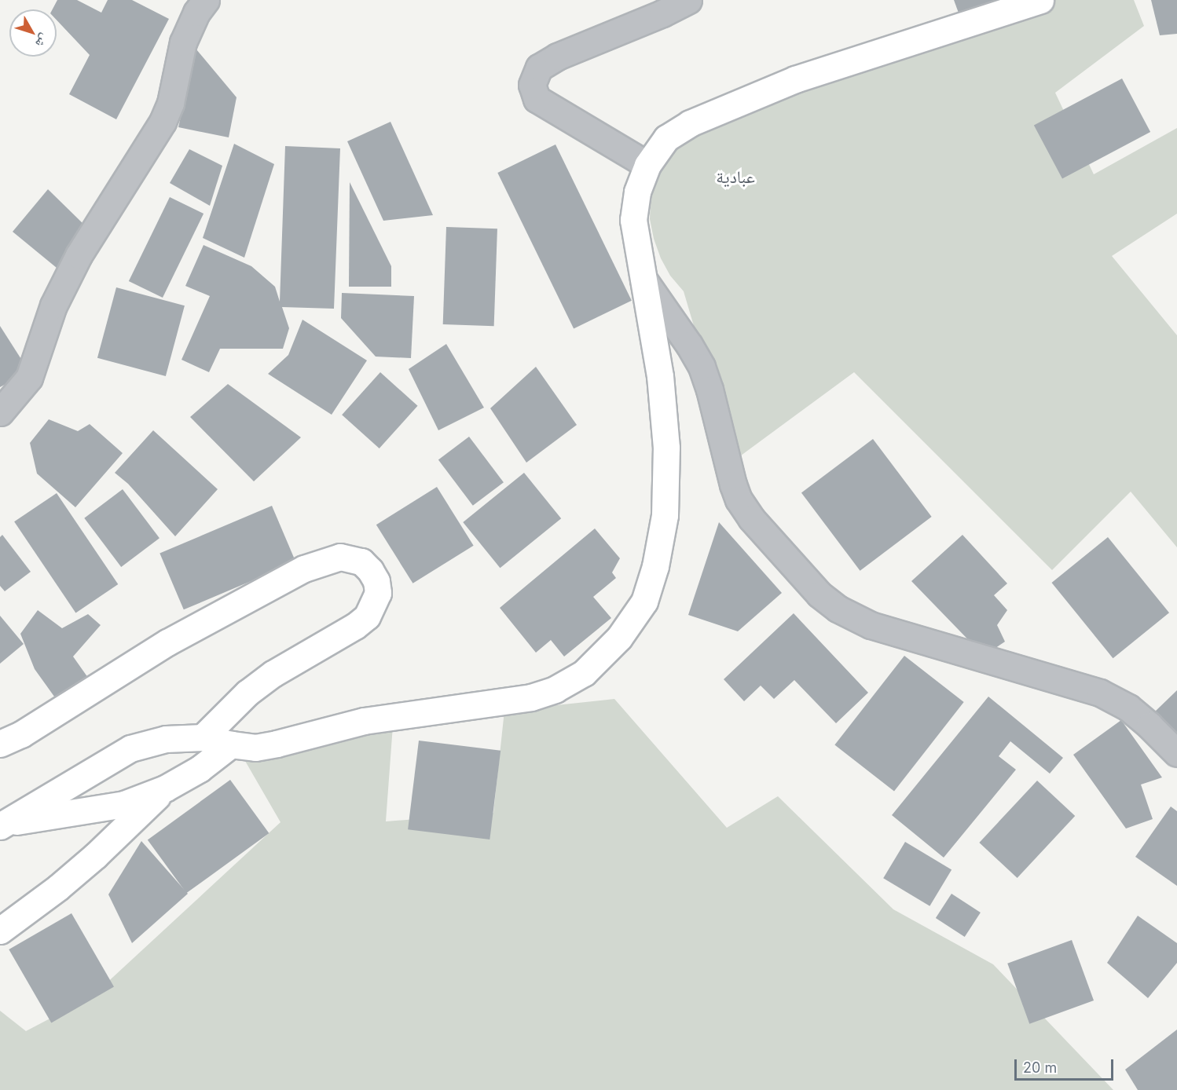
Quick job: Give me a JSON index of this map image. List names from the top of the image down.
{
  "districts": ["عبادية"],
  "scale_bar": "20 m",
  "north": "bottom right"
}
